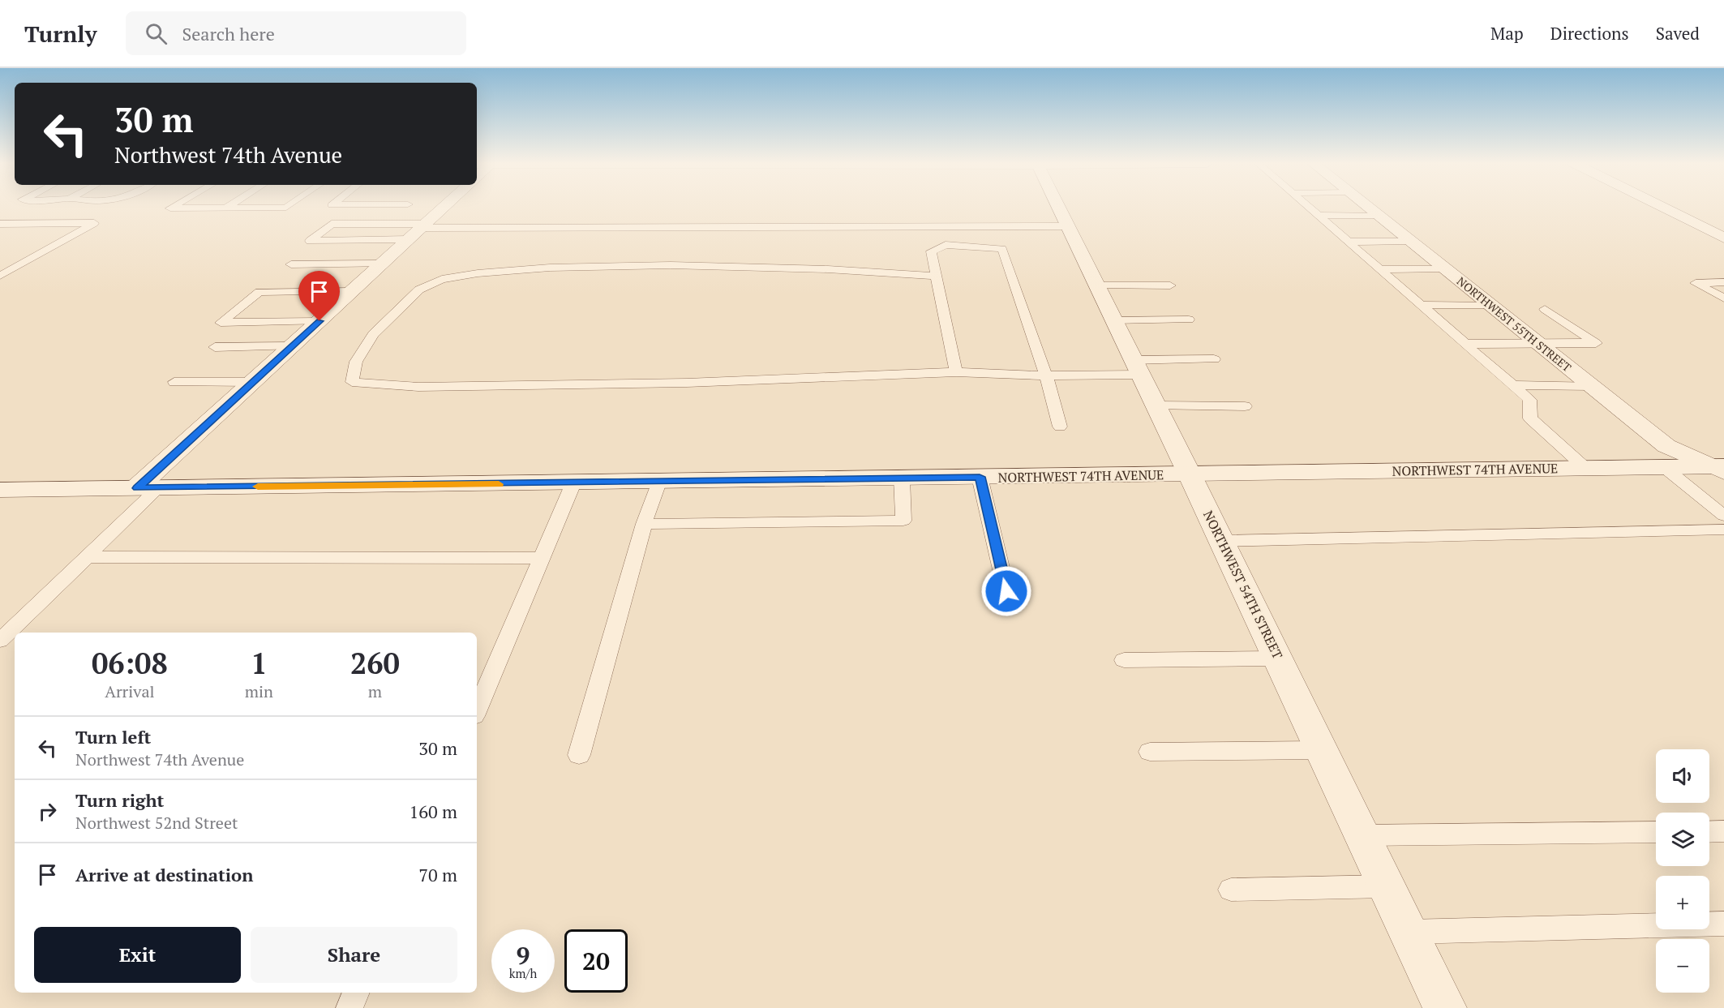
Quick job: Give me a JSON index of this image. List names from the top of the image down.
{
  "streets": {
    "street": ["NORTHWEST 55TH STREET", "NORTHWEST 74TH AVENUE", "NORTHWEST 54TH STREET"]
  },
  "crossings": [
    ["NORTHWEST 55TH STREET", "NORTHWEST 74TH AVENUE"],
    ["NORTHWEST 74TH AVENUE", "NORTHWEST 54TH STREET"]
  ],
  "page": {
    "header": "Turnly",
    "search": "Search here",
    "nav": ["Map", "Directions", "Saved"],
    "turn": ["30 m", "Northwest 74th Avenue"],
    "eta": [
      "06:08",
      "Arrival",
      "1",
      "min",
      "260",
      "m"
    ],
    "list": [
      {
        "name": "Turn left",
        "note": "Northwest 74th Avenue",
        "value": "30 m"
      },
      {
        "name": "Turn right",
        "note": "Northwest 52nd Street",
        "value": "160 m"
      },
      {
        "name": "Arrive at destination",
        "value": "70 m"
      }
    ],
    "map_buttons": ["+", "−"],
    "buttons": ["Exit", "Share"],
    "speed": "9 km/h",
    "limit": "20"
  }
}
